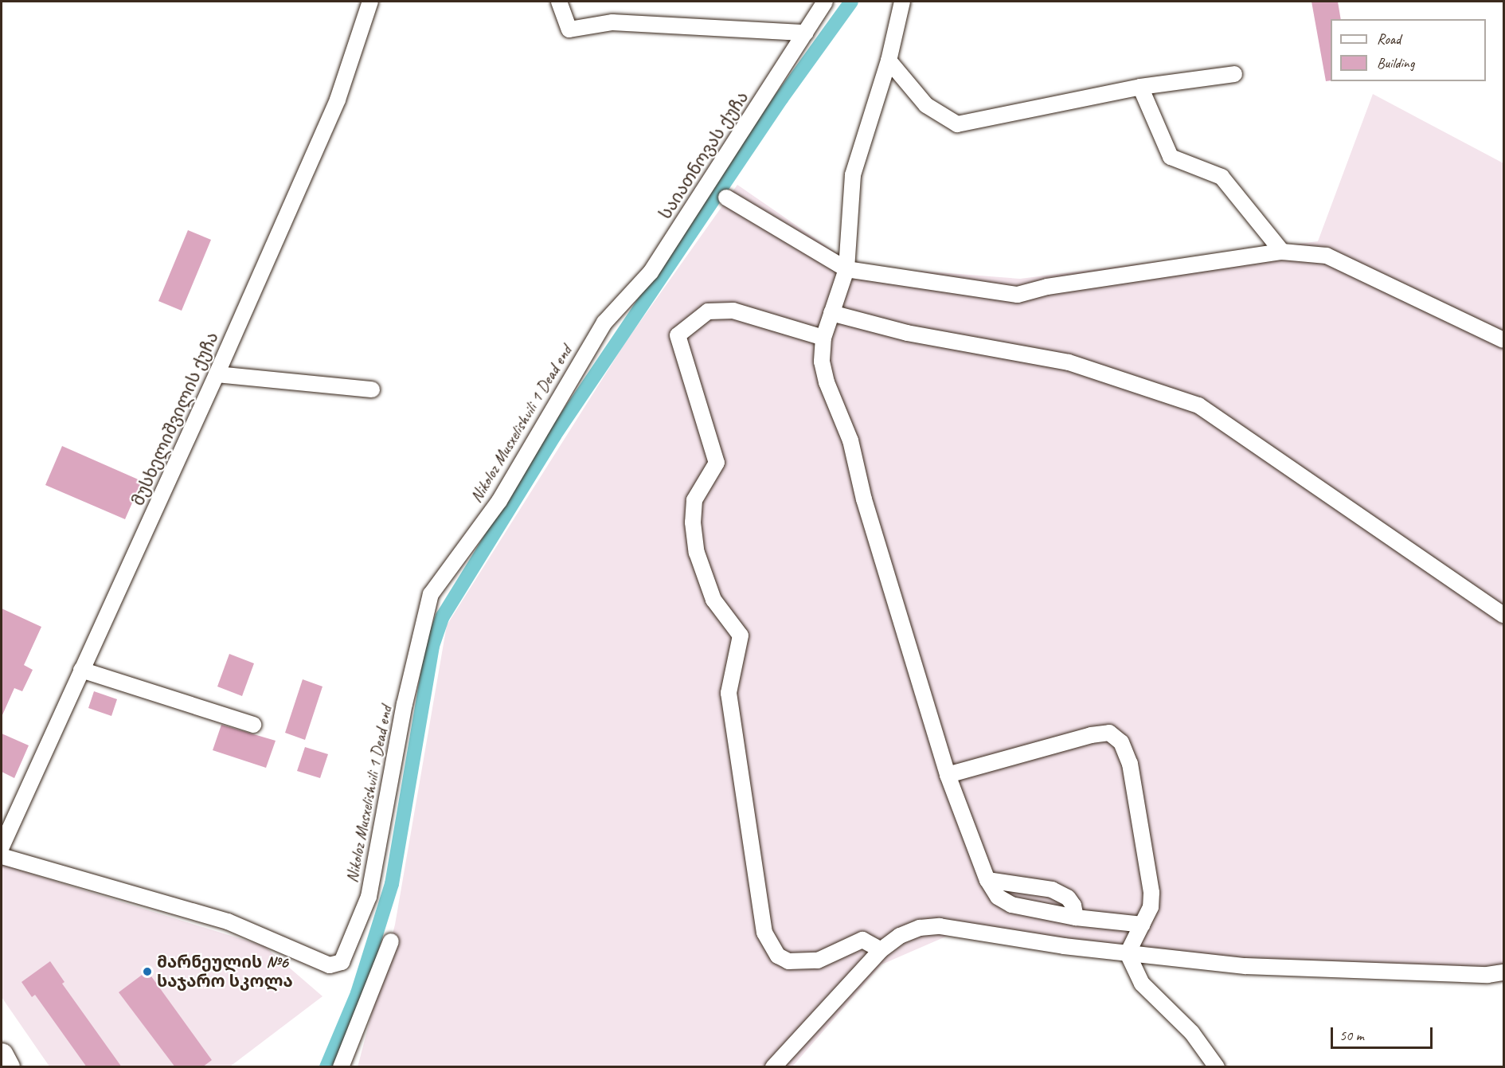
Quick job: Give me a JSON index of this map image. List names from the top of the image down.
{
  "streets": {
    "street": ["საიათნოვას ქუჩა", "მუსხელიშვილის ქუჩა", "Nikoloz Musxelishvili 1 Dead end"]
  },
  "crossings": [
    ["საიათნოვას ქუჩა", "Nikoloz Musxelishvili 1 Dead end"]
  ],
  "places": ["მარნეულის №6 საჯარო სკოლა"],
  "legend": ["Road", "Building"],
  "scale_bar": "50 m"
}
